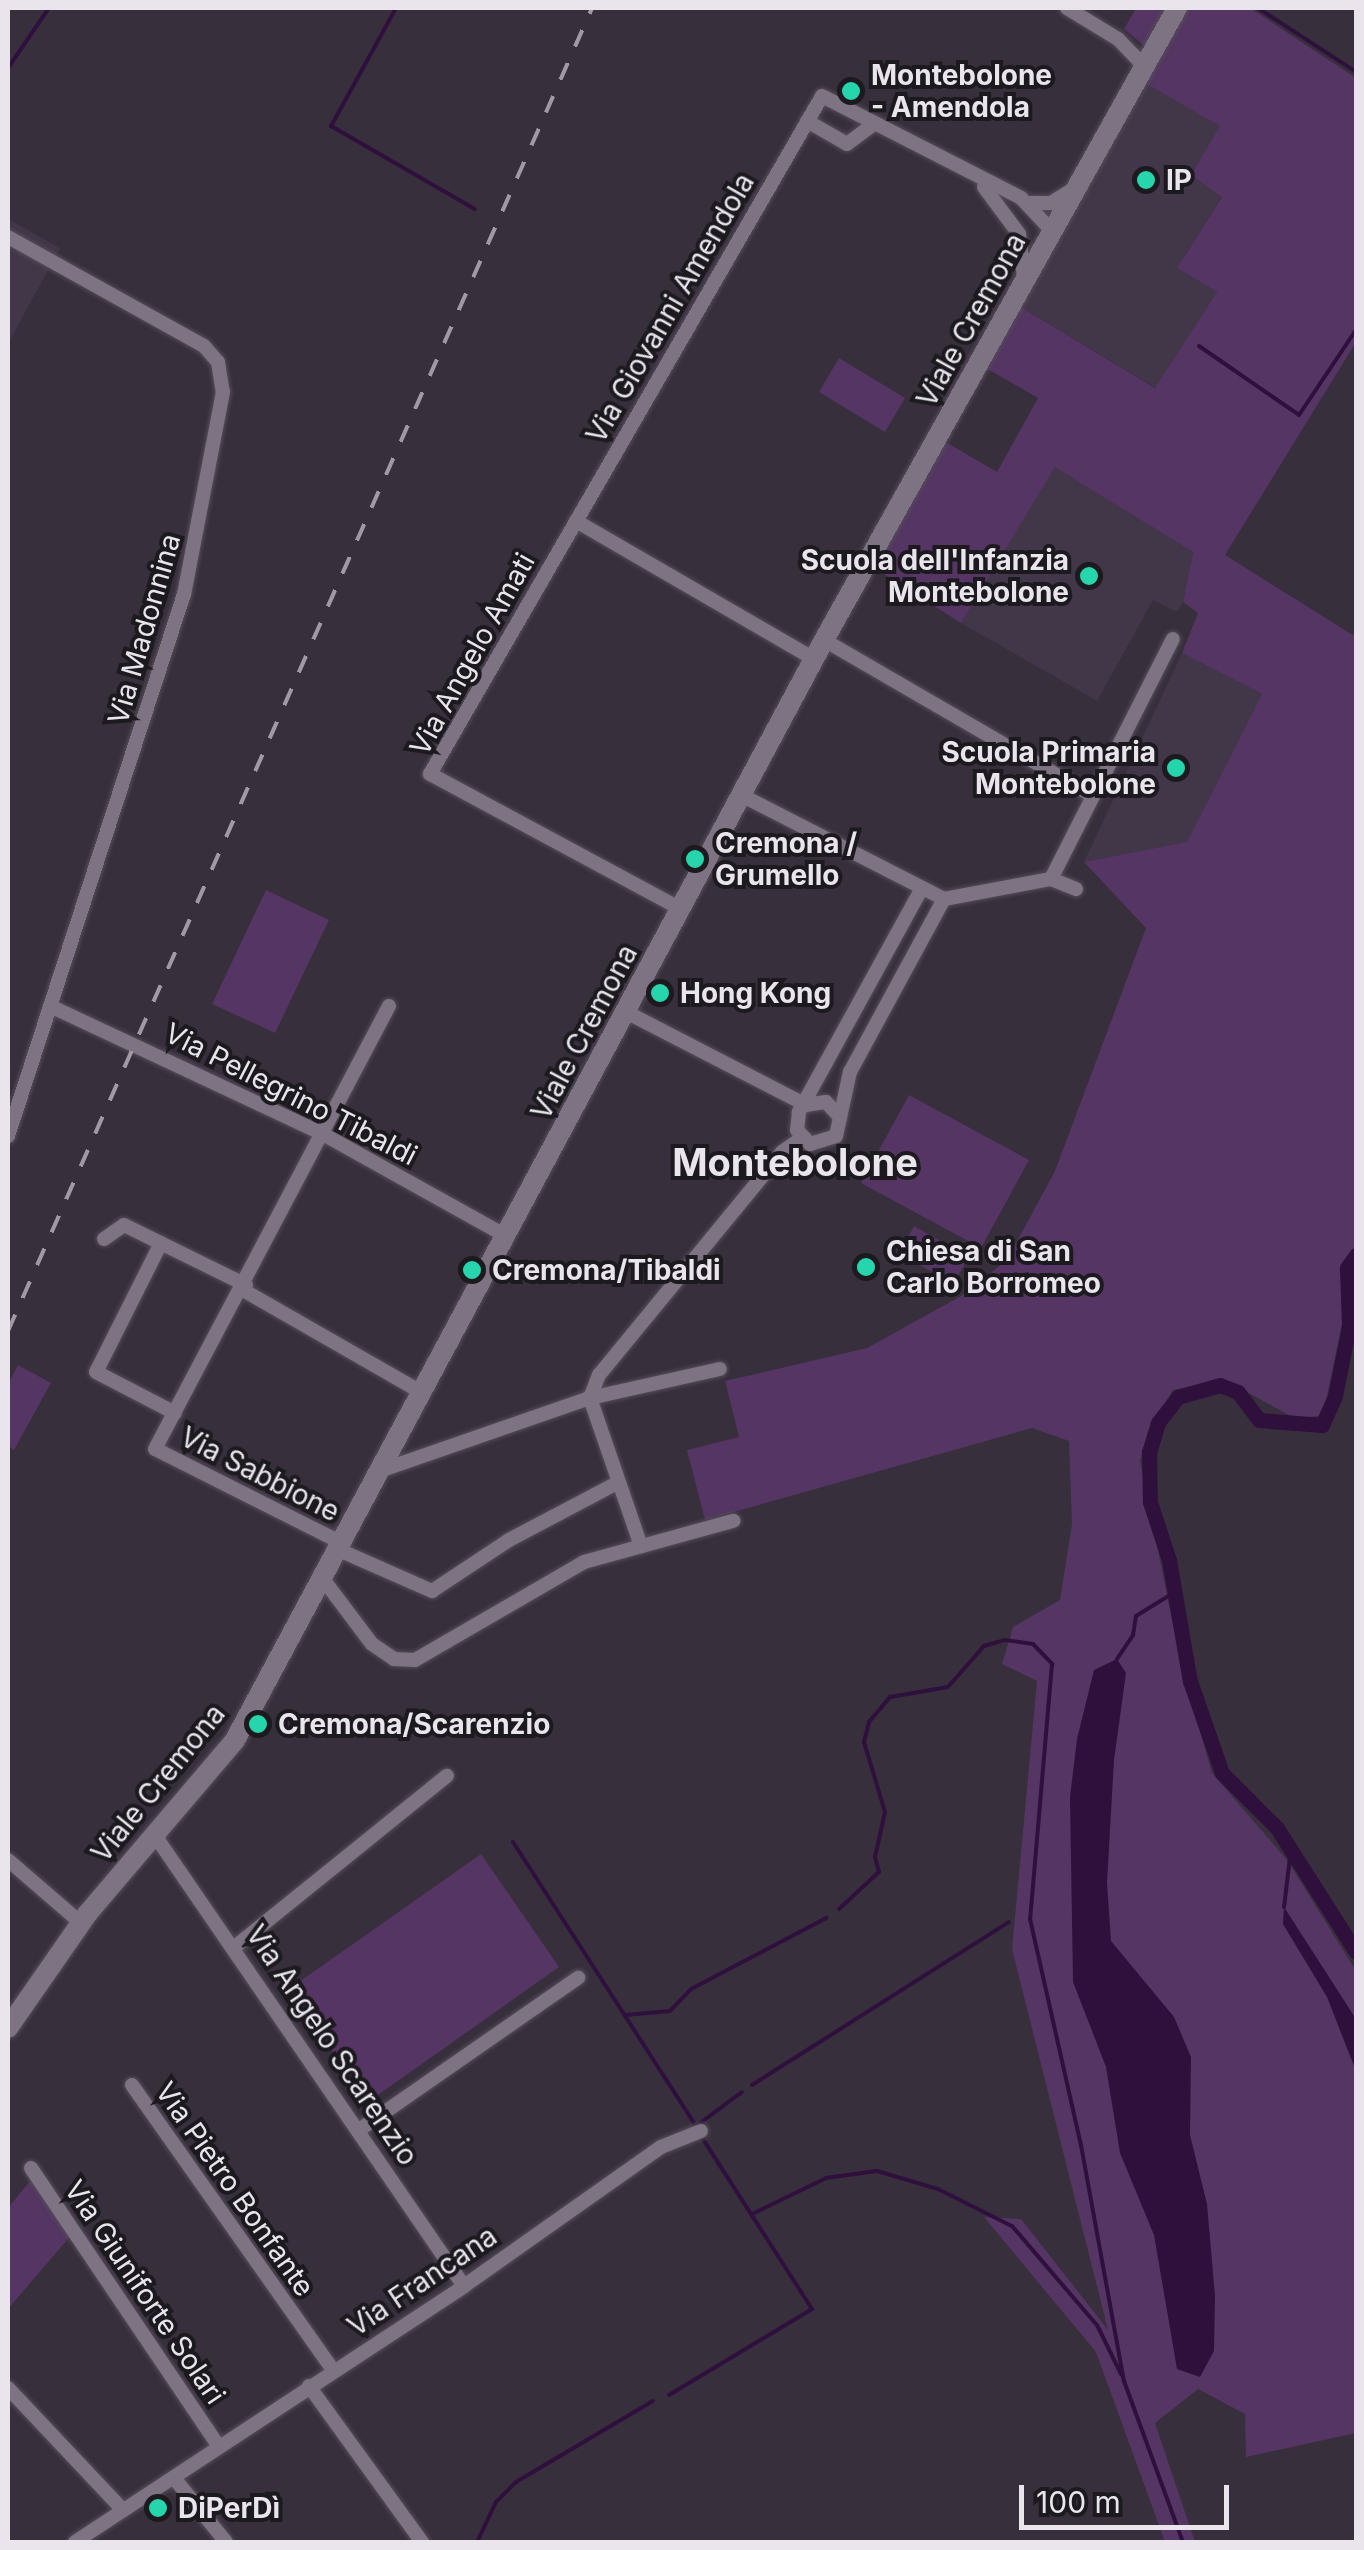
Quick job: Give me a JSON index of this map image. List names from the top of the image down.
{
  "streets": {
    "main road": ["Viale Cremona"],
    "street": [
      "Via Giovanni Amendola",
      "Via Madonnina",
      "Via Angelo Amati",
      "Via Pellegrino Tibaldi",
      "Via Sabbione",
      "Via Angelo Scarenzio",
      "Via Pietro Bonfante",
      "Via Francana",
      "Via Giuniforte Solari"
    ]
  },
  "crossings": [
    ["Via Giovanni Amendola", "Viale Cremona"],
    ["Via Giovanni Amendola", "Via Angelo Amati"],
    ["Viale Cremona", "Via Angelo Amati"],
    ["Viale Cremona", "Via Pellegrino Tibaldi"],
    ["Viale Cremona", "Via Sabbione"],
    ["Viale Cremona", "Via Angelo Scarenzio"],
    ["Via Madonnina", "Via Pellegrino Tibaldi"],
    ["Via Angelo Scarenzio", "Via Francana"],
    ["Via Pietro Bonfante", "Via Francana"],
    ["Via Francana", "Via Giuniforte Solari"]
  ],
  "districts": ["Montebolone"],
  "places": [
    "Montebolone - Amendola",
    "IP",
    "Scuola dell'Infanzia Montebolone",
    "Scuola Primaria Montebolone",
    "Cremona / Grumello",
    "Hong Kong",
    "Chiesa di San Carlo Borromeo",
    "Cremona/Tibaldi",
    "Cremona/Scarenzio",
    "DiPerDì"
  ],
  "scale_bar": "100 m"
}
